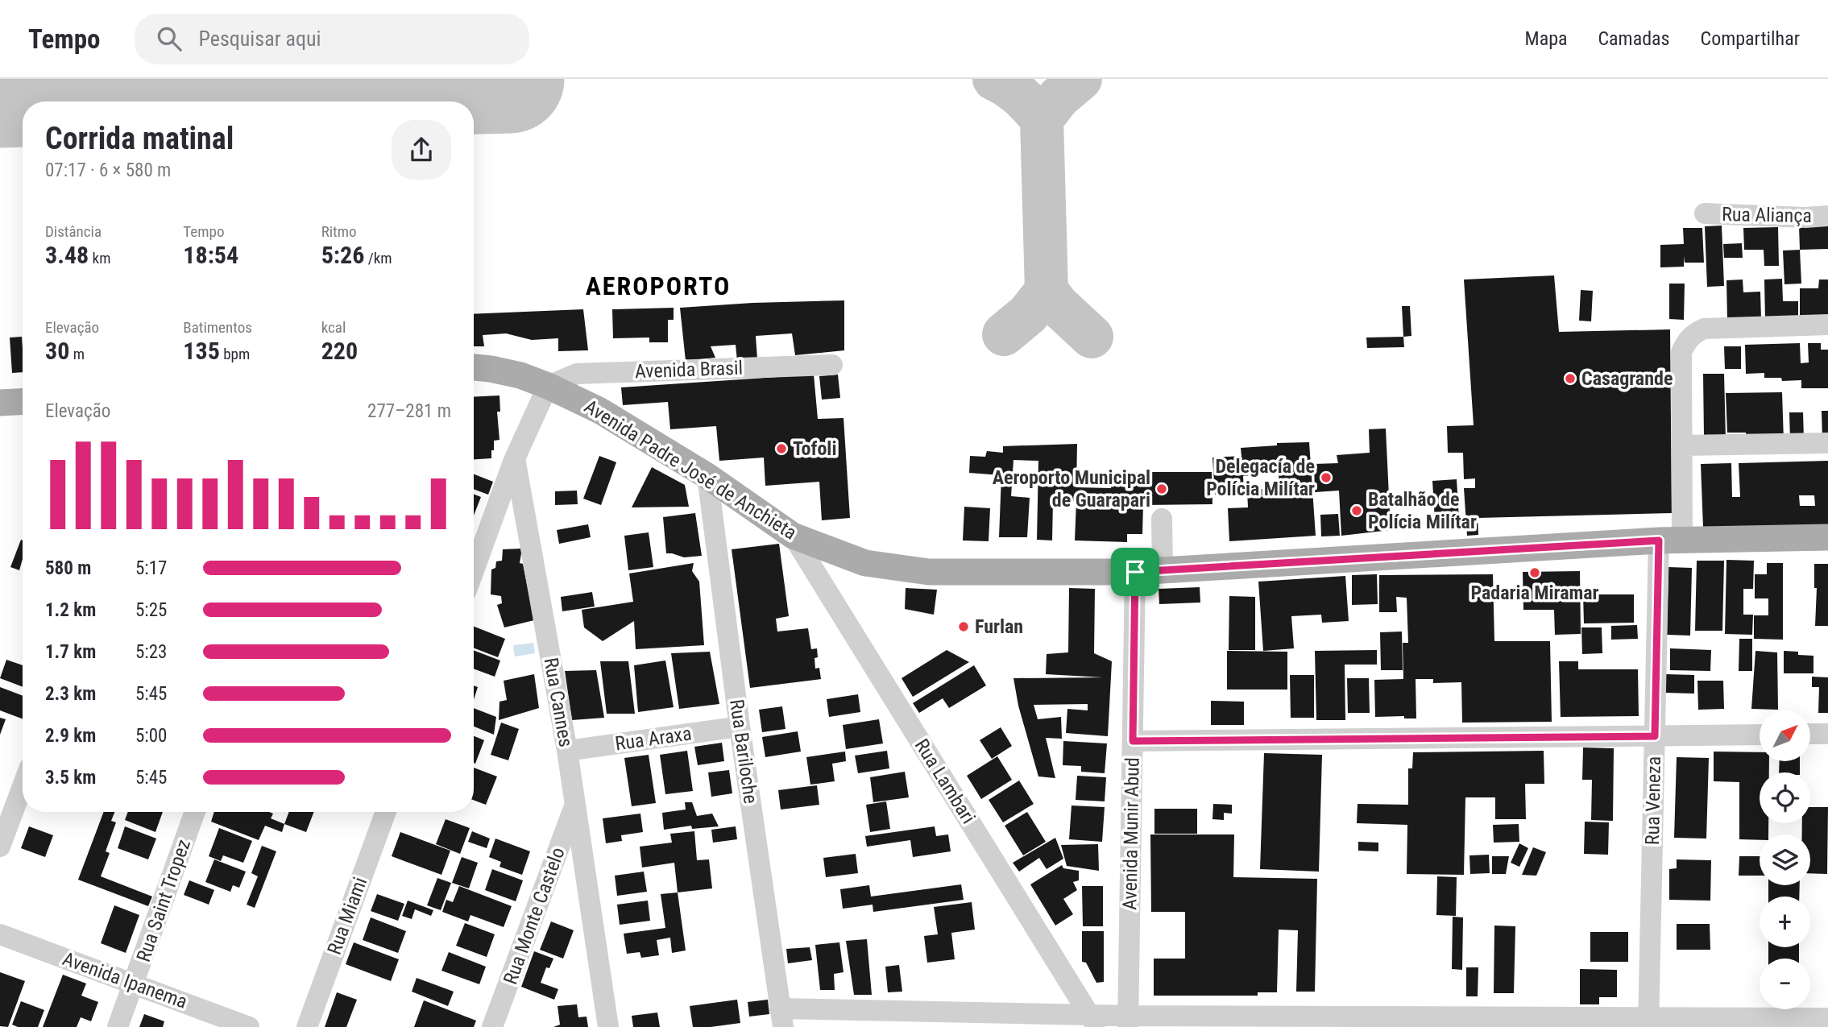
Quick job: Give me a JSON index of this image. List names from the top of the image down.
{
  "streets": {
    "main road": ["Avenida Padre José de Anchieta"],
    "street": [
      "Rua Aliança",
      "Avenida Brasil",
      "Rua Cannes",
      "Rua Araxa",
      "Rua Bariloche",
      "Rua Lambari",
      "Rua Veneza",
      "Avenida Munir Abud",
      "Rua Saint Tropez",
      "Rua Miami",
      "Rua Monte Castelo",
      "Avenida Ipanema"
    ]
  },
  "crossings": [
    ["Avenida Brasil", "Avenida Padre José de Anchieta"],
    ["Avenida Padre José de Anchieta", "Rua Bariloche"],
    ["Avenida Padre José de Anchieta", "Rua Lambari"],
    ["Avenida Padre José de Anchieta", "Rua Veneza"],
    ["Avenida Padre José de Anchieta", "Avenida Munir Abud"],
    ["Rua Cannes", "Rua Araxa"],
    ["Rua Cannes", "Rua Monte Castelo"],
    ["Rua Araxa", "Rua Bariloche"],
    ["Rua Saint Tropez", "Avenida Ipanema"]
  ],
  "districts": ["AEROPORTO"],
  "places": [
    "Casagrande",
    "Tofoli",
    "Delegacía de Polícia Milítar",
    "Aeroporto Municipal de Guarapari",
    "Batalhão de Polícia Milítar",
    "Padaria Miramar",
    "Furlan"
  ],
  "north": "top right",
  "page": {
    "header": "Tempo",
    "search": "Pesquisar aqui",
    "nav": ["Mapa", "Camadas", "Compartilhar"],
    "heading": ["Corrida matinal", "07:17 · 6 × 580 m"],
    "stats": [
      ["Distância", "3.48 km"],
      ["Tempo", "18:54"],
      ["Ritmo", "5:26 /km"],
      ["Elevação", "30 m"],
      ["Batimentos", "135 bpm"],
      ["kcal", "220"]
    ],
    "chart": ["Elevação", "277–281 m"],
    "list": [
      {
        "name": "580 m",
        "note": "5:17"
      },
      {
        "name": "1.2 km",
        "note": "5:25"
      },
      {
        "name": "1.7 km",
        "note": "5:23"
      },
      {
        "name": "2.3 km",
        "note": "5:45"
      },
      {
        "name": "2.9 km",
        "note": "5:00"
      },
      {
        "name": "3.5 km",
        "note": "5:45"
      }
    ],
    "map_buttons": ["+", "−"]
  }
}
